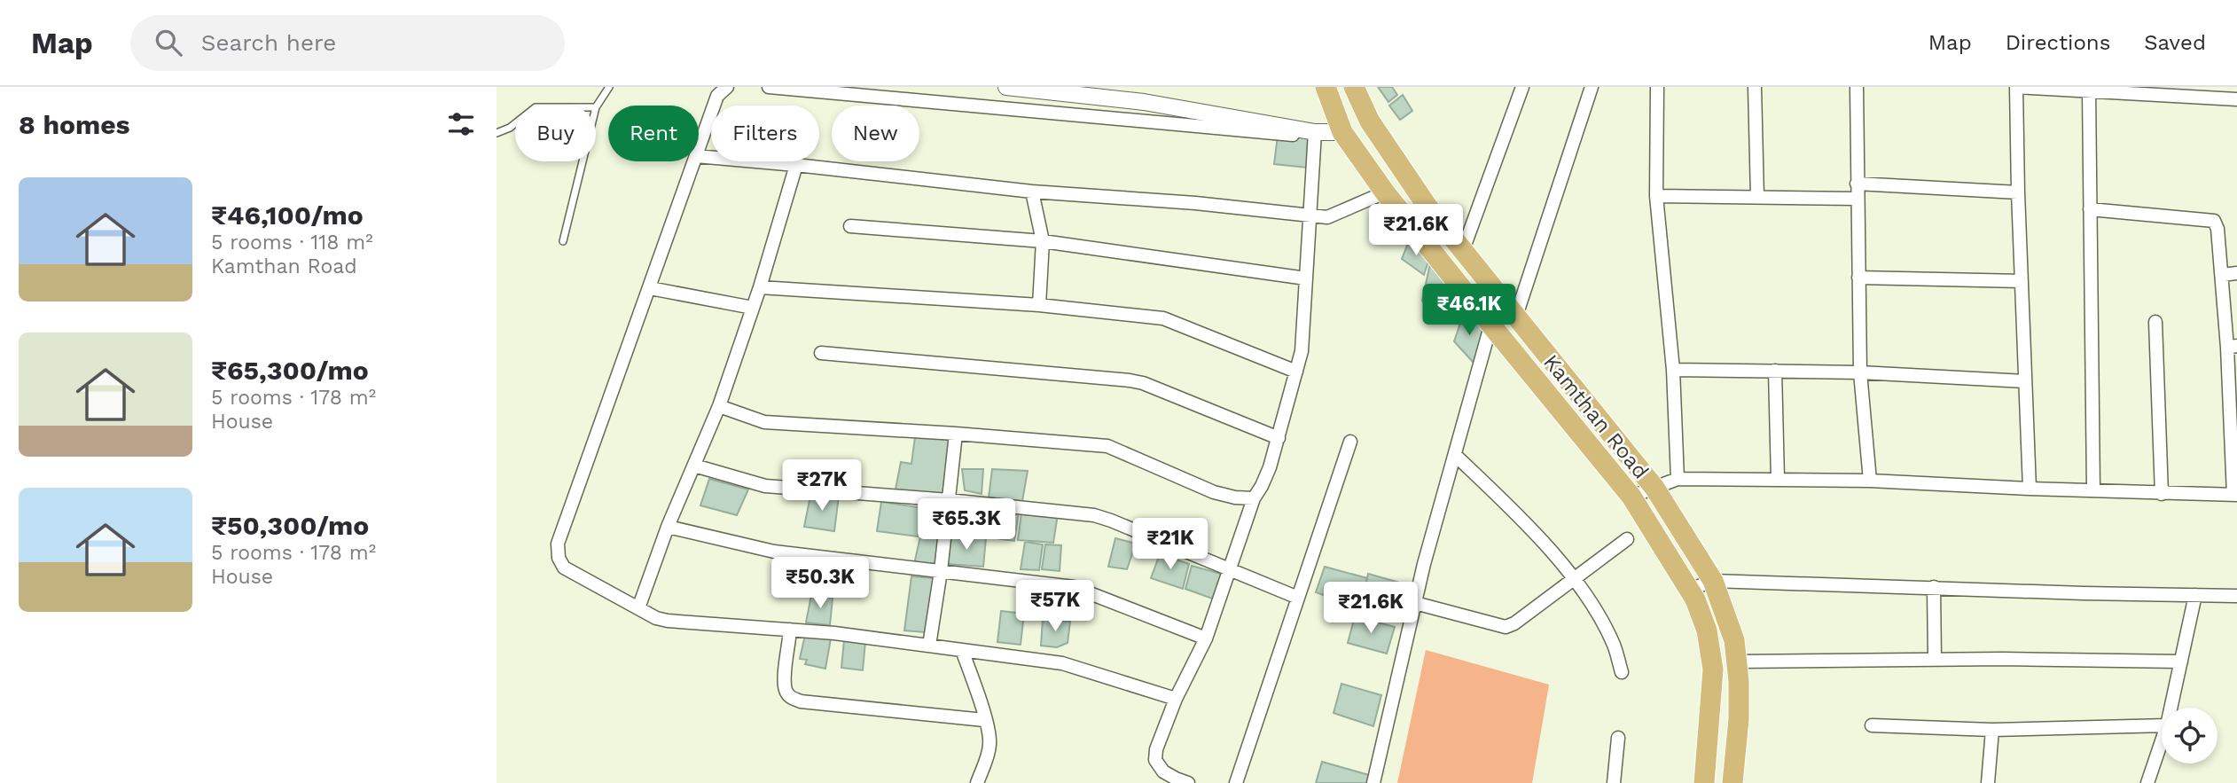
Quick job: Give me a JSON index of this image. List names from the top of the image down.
{
  "streets": {
    "main road": ["Kamthan Road"]
  },
  "page": {
    "header": "Map",
    "search": "Search here",
    "nav": ["Map", "Directions", "Saved"],
    "heading": "8 homes",
    "chip": [
      "Buy",
      "Rent",
      "Filters",
      "New"
    ],
    "list": [
      {
        "name": "₹46,100/mo",
        "note": "5 rooms · 118 m² · Kamthan Road"
      },
      {
        "name": "₹65,300/mo",
        "note": "5 rooms · 178 m² · House"
      },
      {
        "name": "₹50,300/mo",
        "note": "5 rooms · 178 m² · House"
      }
    ],
    "price": [
      "₹21.6K",
      "₹46.1K",
      "₹27K",
      "₹65.3K",
      "₹21K",
      "₹50.3K",
      "₹57K",
      "₹21.6K"
    ]
  }
}
